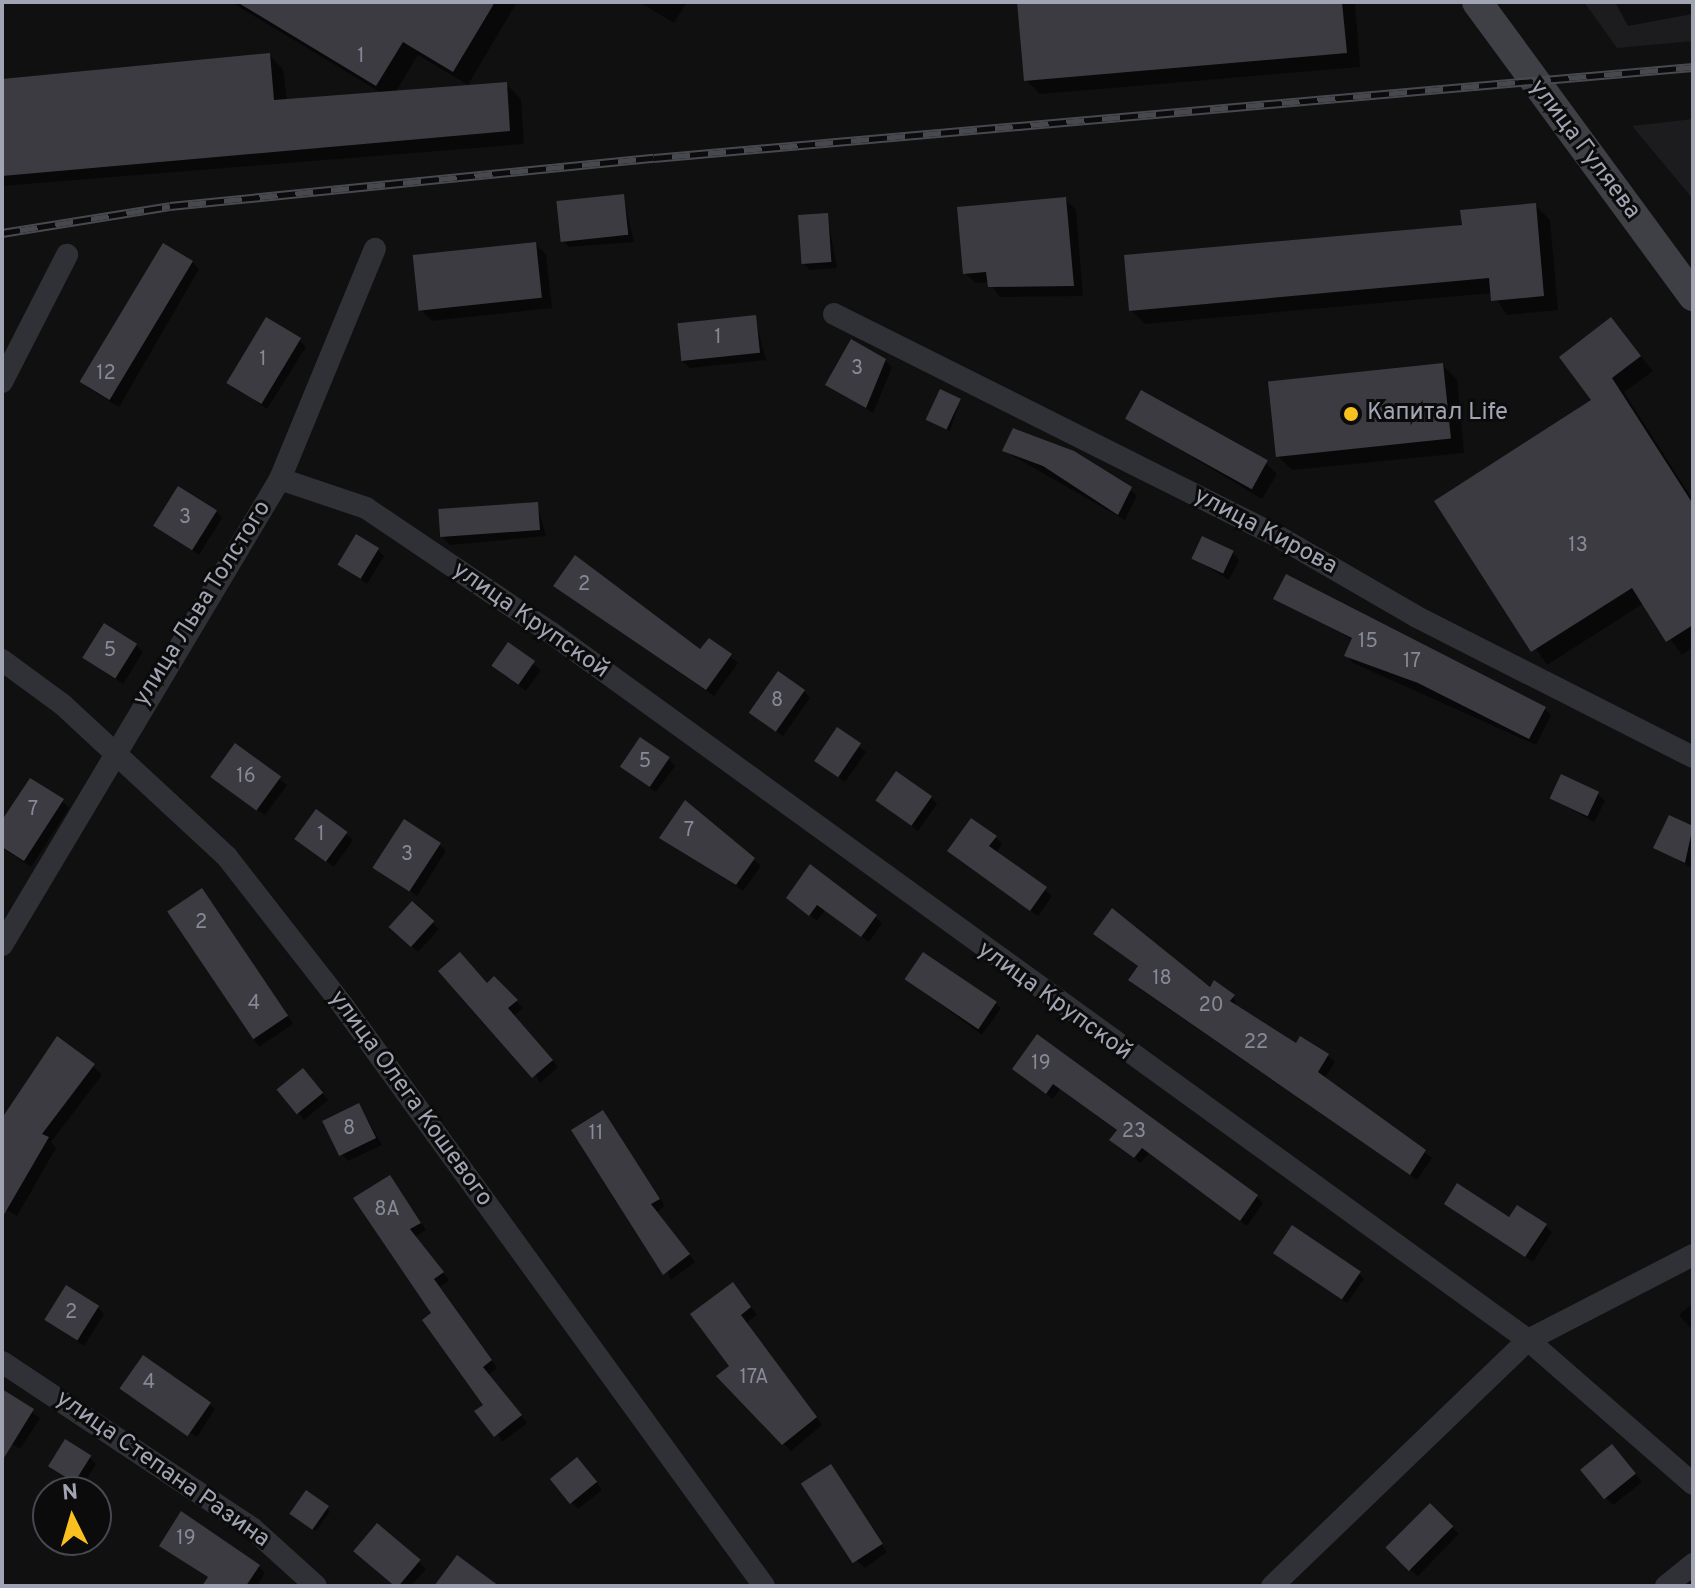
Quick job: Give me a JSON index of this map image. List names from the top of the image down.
{
  "streets": {
    "main road": ["улица Гуляева"],
    "street": [
      "улица Кирова",
      "улица Льва Толстого",
      "улица Крупской",
      "улица Олега Кошевого",
      "улица Степана Разина"
    ]
  },
  "crossings": [
    ["улица Льва Толстого", "улица Крупской"],
    ["улица Льва Толстого", "улица Олега Кошевого"]
  ],
  "places": ["Капитал Life"],
  "house_numbers": [
    "1",
    "1",
    "1",
    "3",
    "12",
    "3",
    "13",
    "2",
    "15",
    "5",
    "17",
    "8",
    "5",
    "16",
    "7",
    "7",
    "1",
    "3",
    "2",
    "18",
    "4",
    "20",
    "22",
    "19",
    "8",
    "23",
    "11",
    "8А",
    "2",
    "17А",
    "4",
    "19"
  ],
  "north": "top"
}
